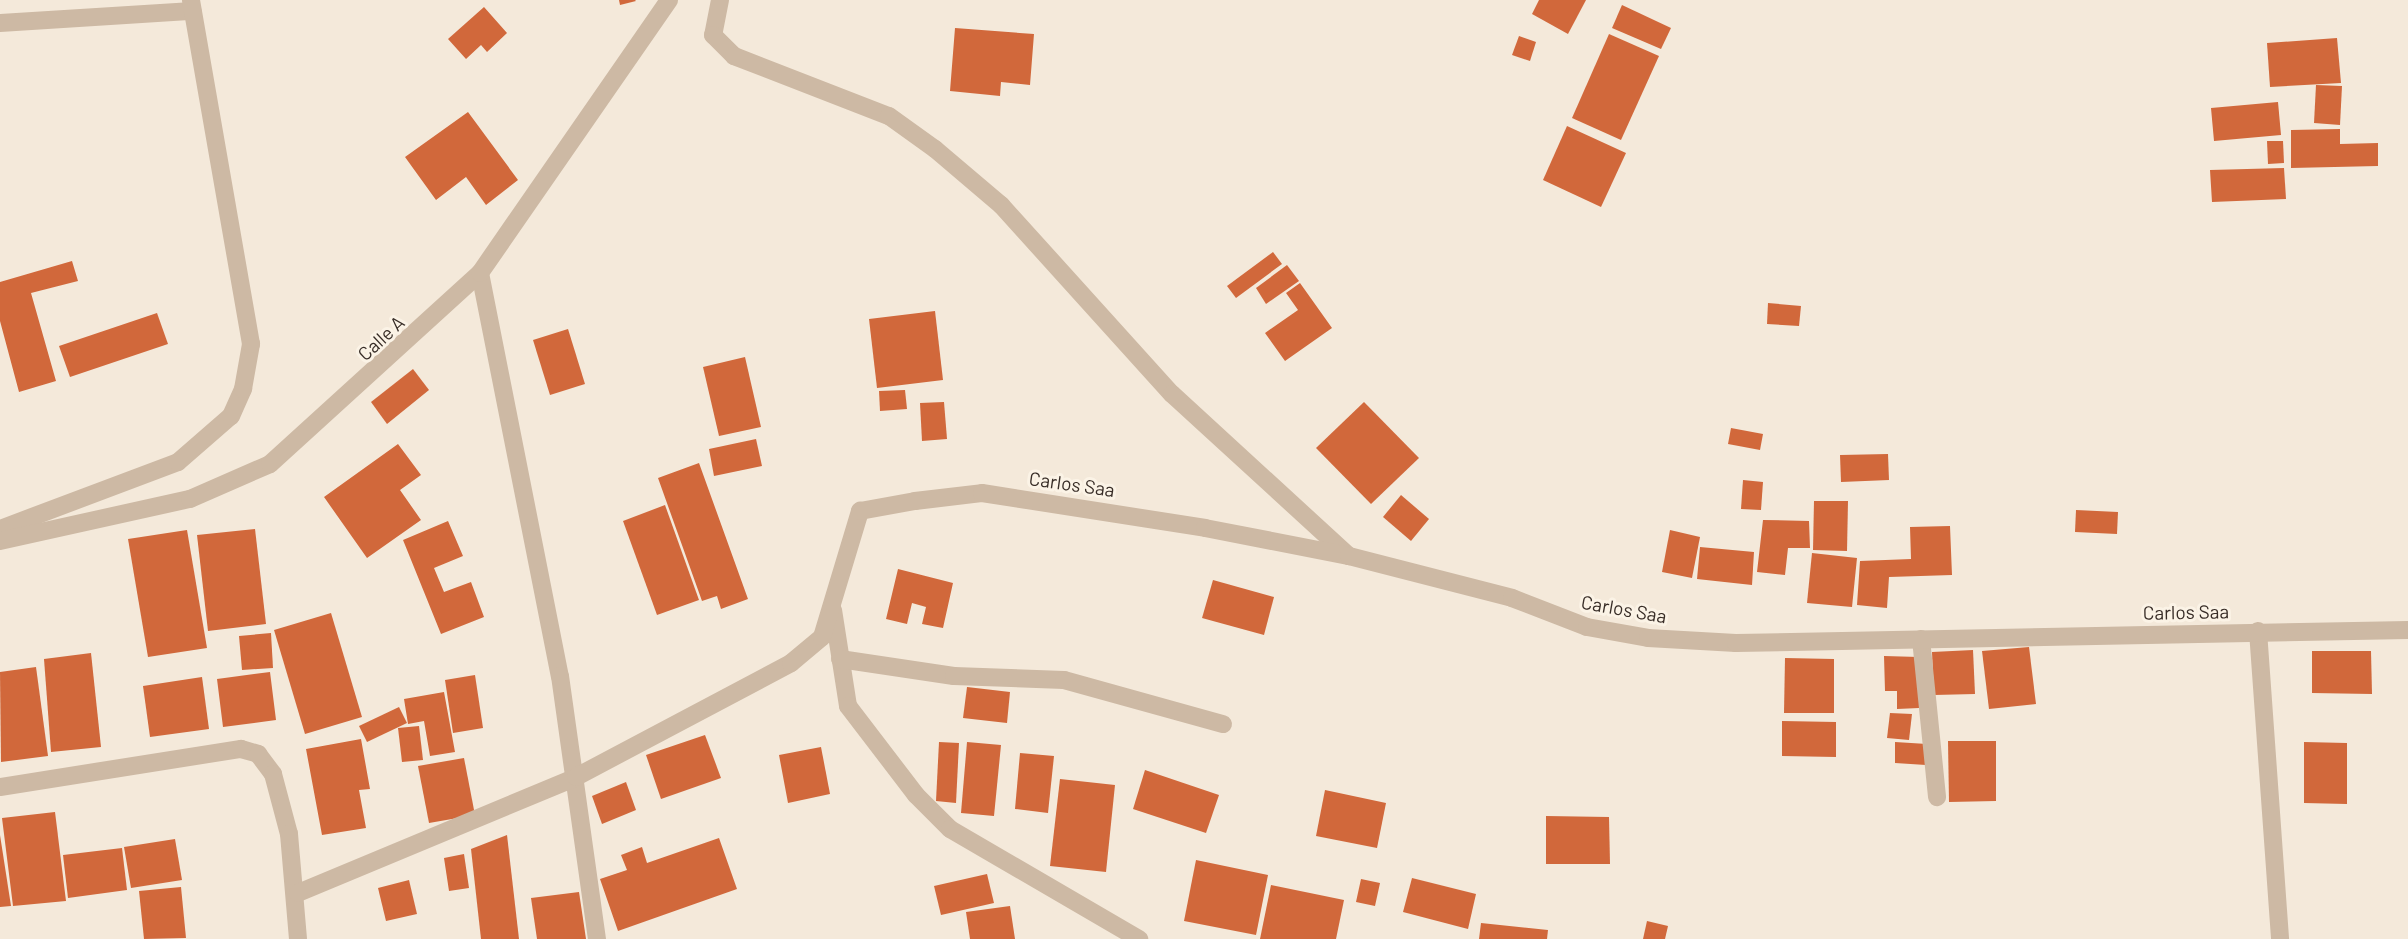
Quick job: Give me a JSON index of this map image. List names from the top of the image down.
{
  "streets": {
    "street": ["Calle A", "Carlos Saa"]
  }
}
